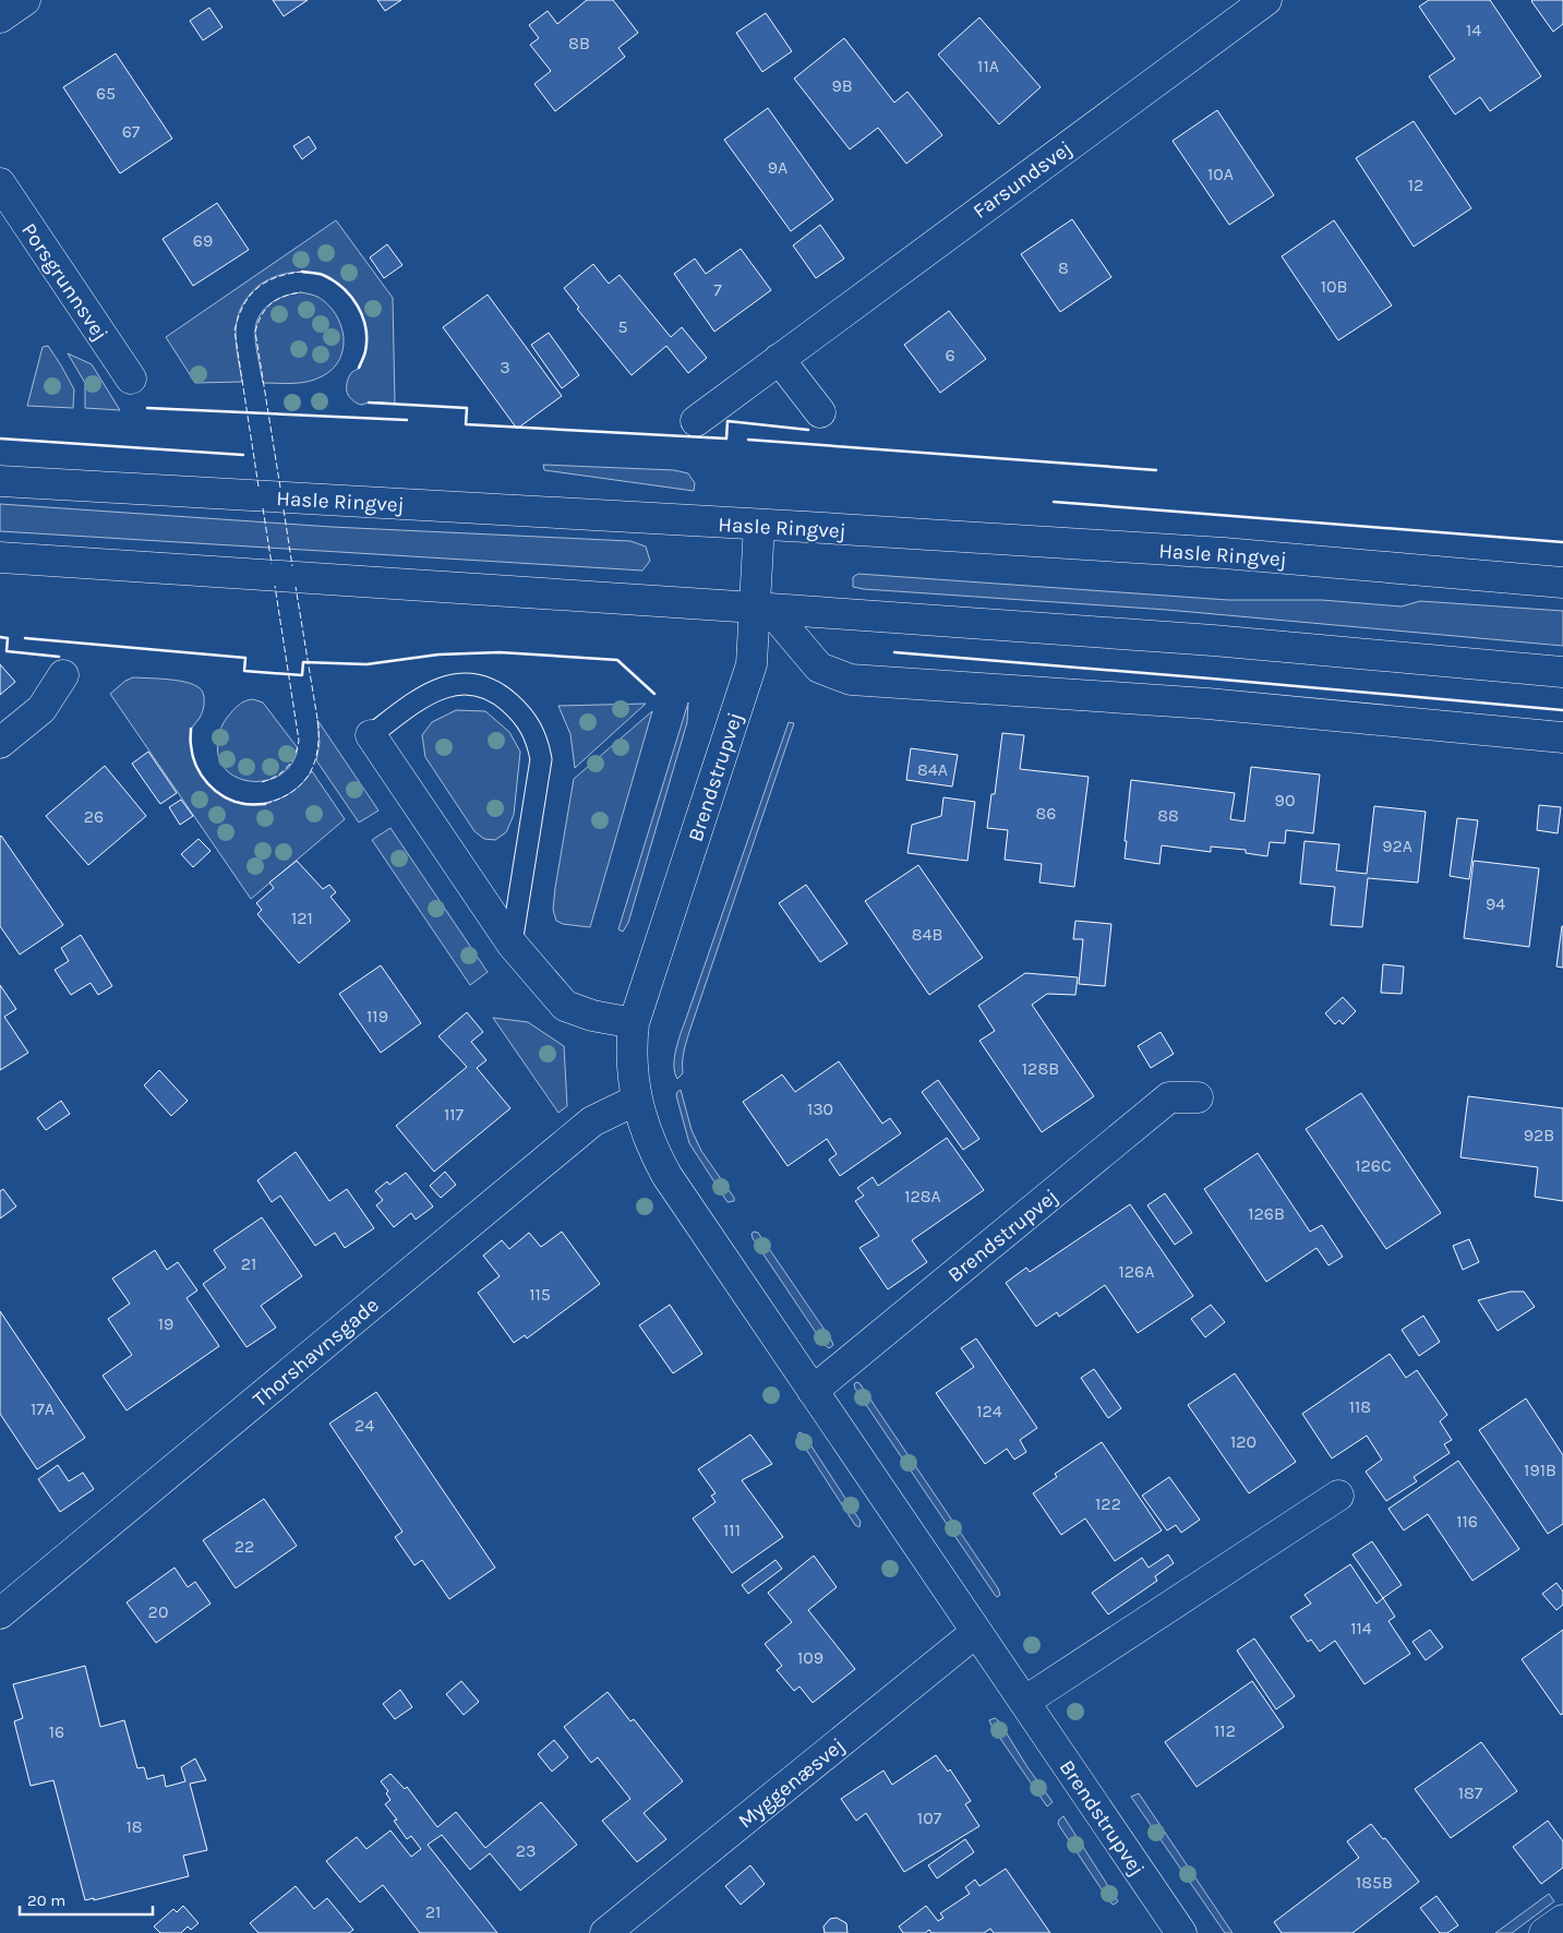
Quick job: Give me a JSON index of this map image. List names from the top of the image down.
{
  "streets": {
    "street": [
      "Farsundsvej",
      "Porsgrunnsvej",
      "Hasle Ringvej",
      "Brendstrupvej",
      "Thorshavnsgade",
      "Myggenæsvej"
    ]
  },
  "crossings": [
    ["Hasle Ringvej", "Brendstrupvej"],
    ["Brendstrupvej", "Thorshavnsgade"],
    ["Brendstrupvej", "Myggenæsvej"]
  ],
  "house_numbers": [
    "14",
    "8B",
    "11A",
    "9B",
    "65",
    "67",
    "9A",
    "10A",
    "12",
    "69",
    "8",
    "10B",
    "7",
    "5",
    "6",
    "3",
    "84A",
    "90",
    "86",
    "88",
    "26",
    "92A",
    "94",
    "121",
    "84B",
    "119",
    "128B",
    "130",
    "117",
    "92B",
    "126C",
    "128A",
    "126B",
    "21",
    "126A",
    "115",
    "19",
    "118",
    "17A",
    "124",
    "24",
    "120",
    "191B",
    "122",
    "116",
    "111",
    "22",
    "20",
    "114",
    "109",
    "112",
    "16",
    "187",
    "107",
    "18",
    "23",
    "185B",
    "21"
  ],
  "scale_bar": "20 m"
}
